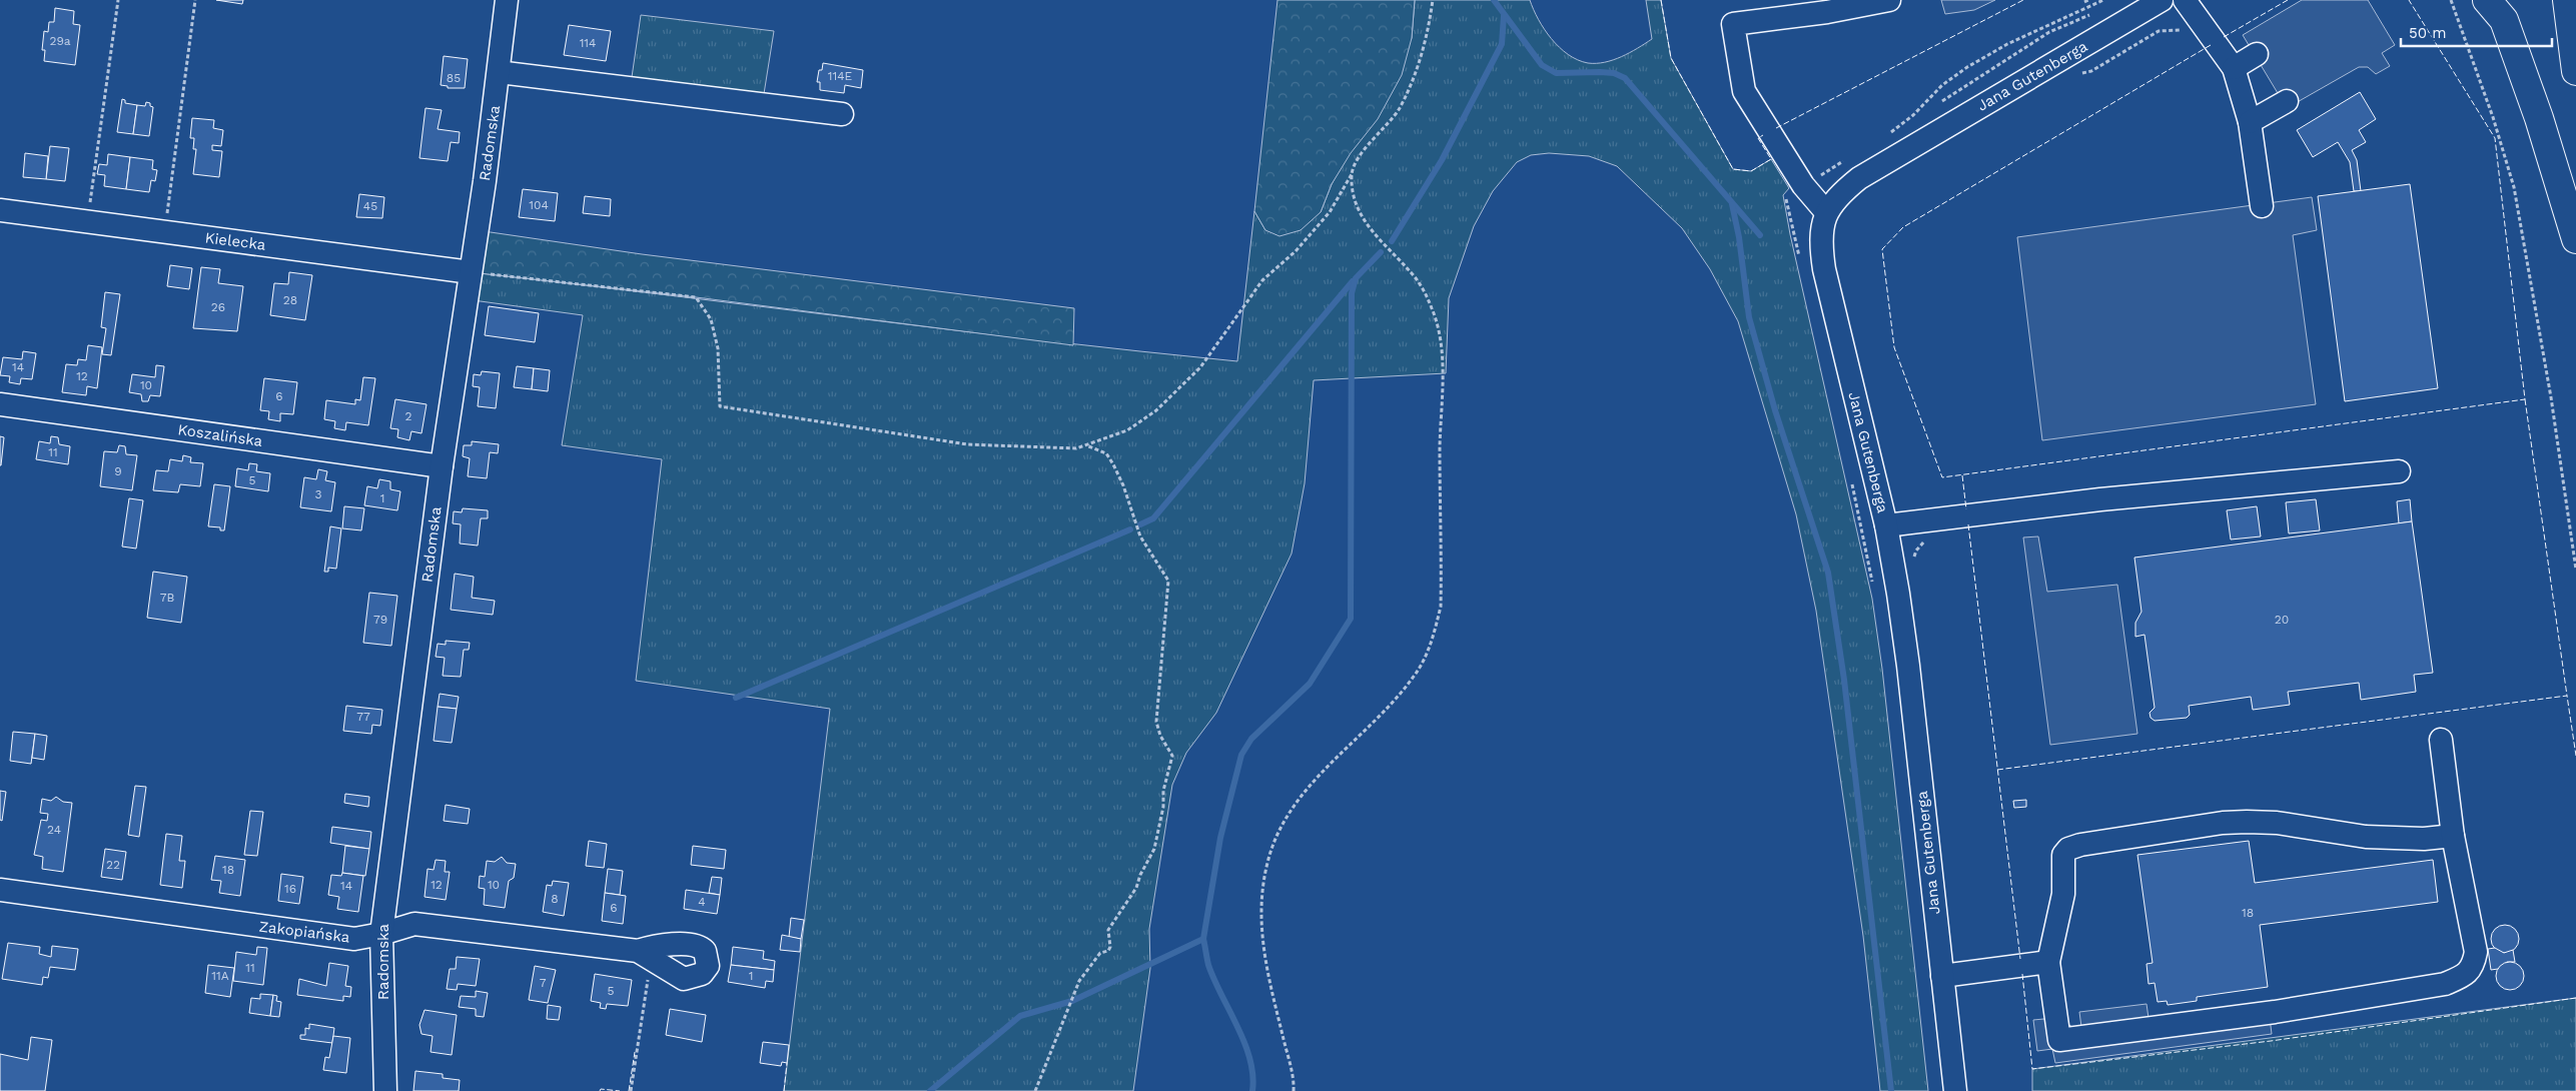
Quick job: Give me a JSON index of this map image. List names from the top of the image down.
{
  "streets": {
    "street": [
      "Jana Gutenberga",
      "Radomska",
      "Kielecka",
      "Koszalińska",
      "Zakopiańska"
    ]
  },
  "crossings": [
    ["Radomska", "Kielecka"],
    ["Radomska", "Koszalińska"],
    ["Radomska", "Zakopiańska"]
  ],
  "house_numbers": [
    "29a",
    "114",
    "114E",
    "85",
    "104",
    "45",
    "28",
    "26",
    "14",
    "12",
    "10",
    "6",
    "2",
    "11",
    "9",
    "5",
    "3",
    "1",
    "7B",
    "79",
    "20",
    "77",
    "24",
    "22",
    "18",
    "12",
    "10",
    "14",
    "16",
    "8",
    "4",
    "6",
    "18",
    "11",
    "11A",
    "1",
    "7",
    "5"
  ],
  "scale_bar": "50 m"
}
